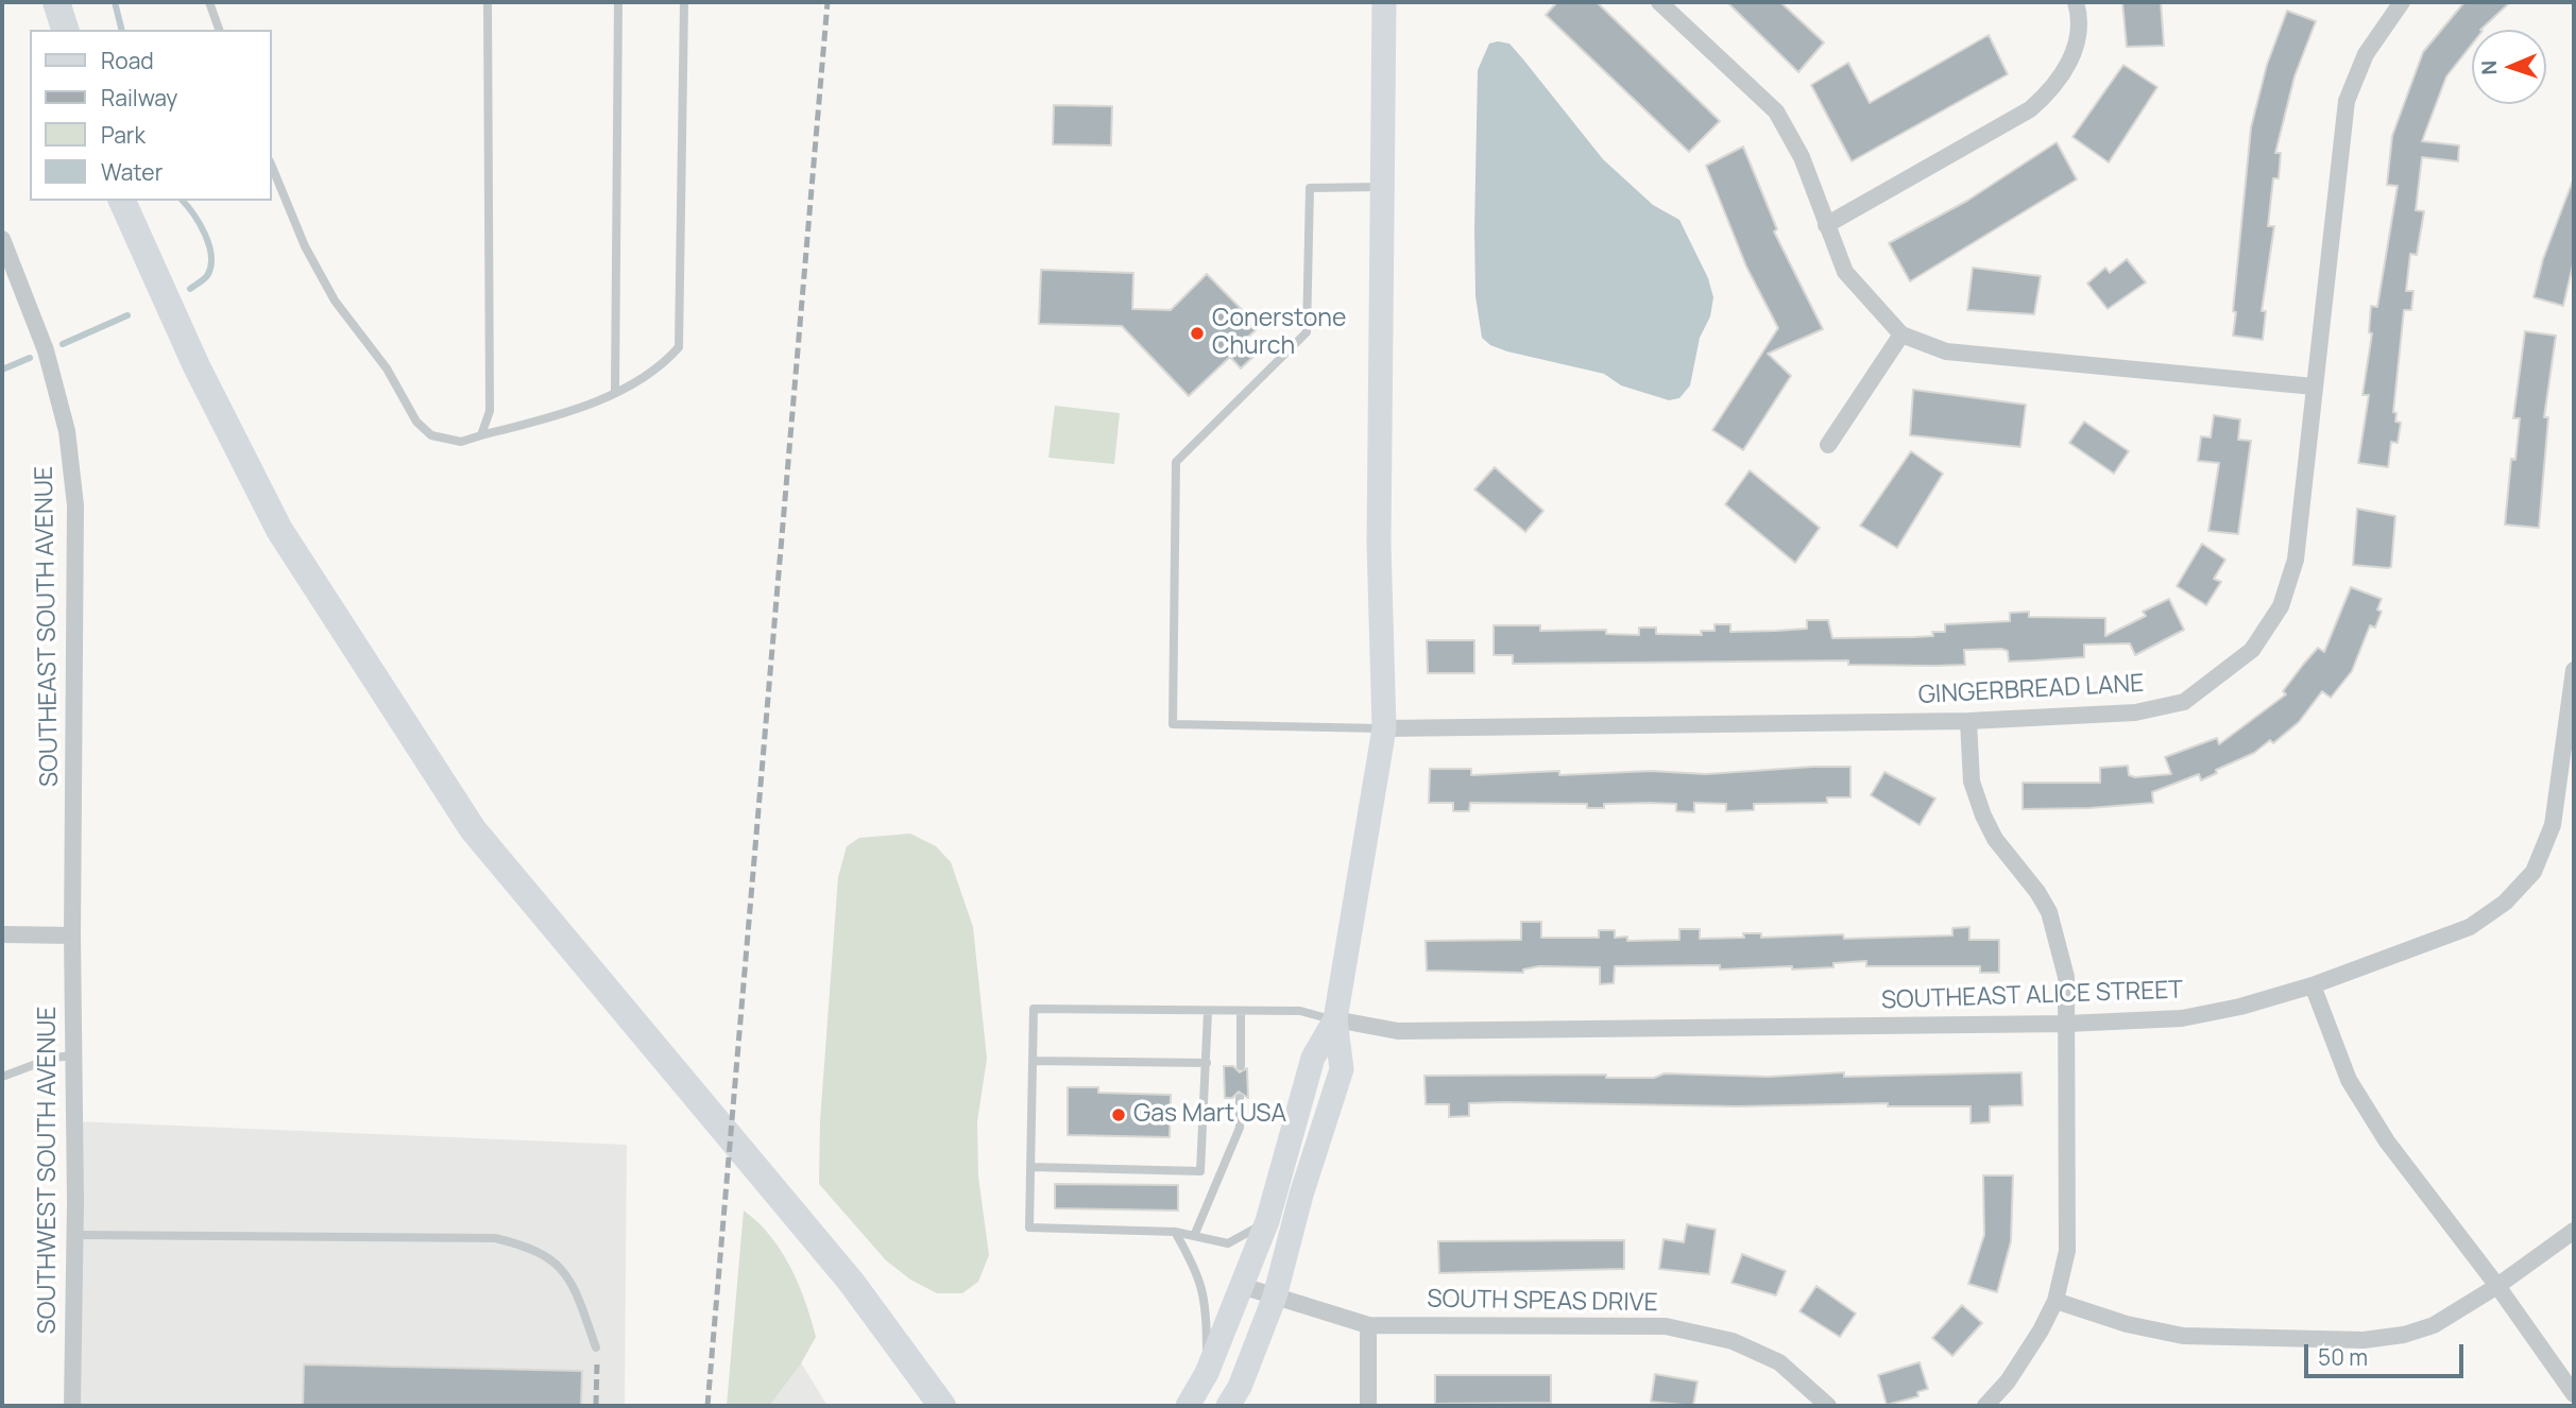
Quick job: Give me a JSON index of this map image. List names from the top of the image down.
{
  "streets": {
    "street": [
      "SOUTHEAST SOUTH AVENUE",
      "GINGERBREAD LANE",
      "SOUTHEAST ALICE STREET",
      "SOUTHWEST SOUTH AVENUE",
      "SOUTH SPEAS DRIVE"
    ]
  },
  "crossings": [
    ["SOUTHEAST SOUTH AVENUE", "SOUTHWEST SOUTH AVENUE"]
  ],
  "places": ["Conerstone Church", "Gas Mart USA"],
  "legend": [
    "Road",
    "Railway",
    "Park",
    "Water"
  ],
  "scale_bar": "50 m",
  "north": "left"
}
